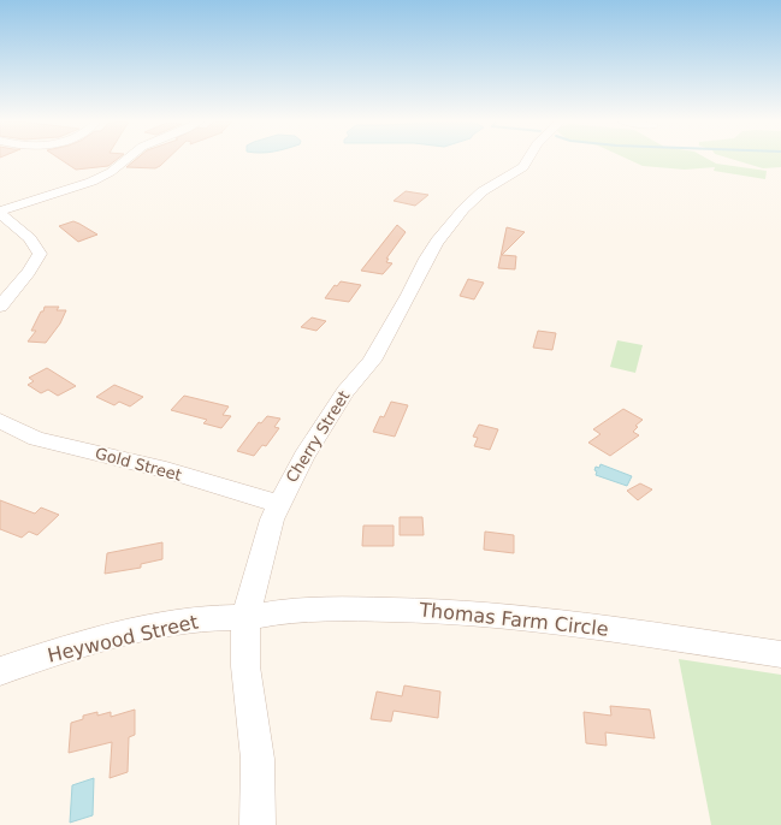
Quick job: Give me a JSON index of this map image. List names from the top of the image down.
{
  "streets": {
    "street": [
      "Cherry Street",
      "Gold Street",
      "Thomas Farm Circle",
      "Heywood Street"
    ]
  },
  "crossings": [
    ["Cherry Street", "Gold Street"],
    ["Cherry Street", "Thomas Farm Circle"],
    ["Cherry Street", "Heywood Street"],
    ["Thomas Farm Circle", "Heywood Street"]
  ]
}
